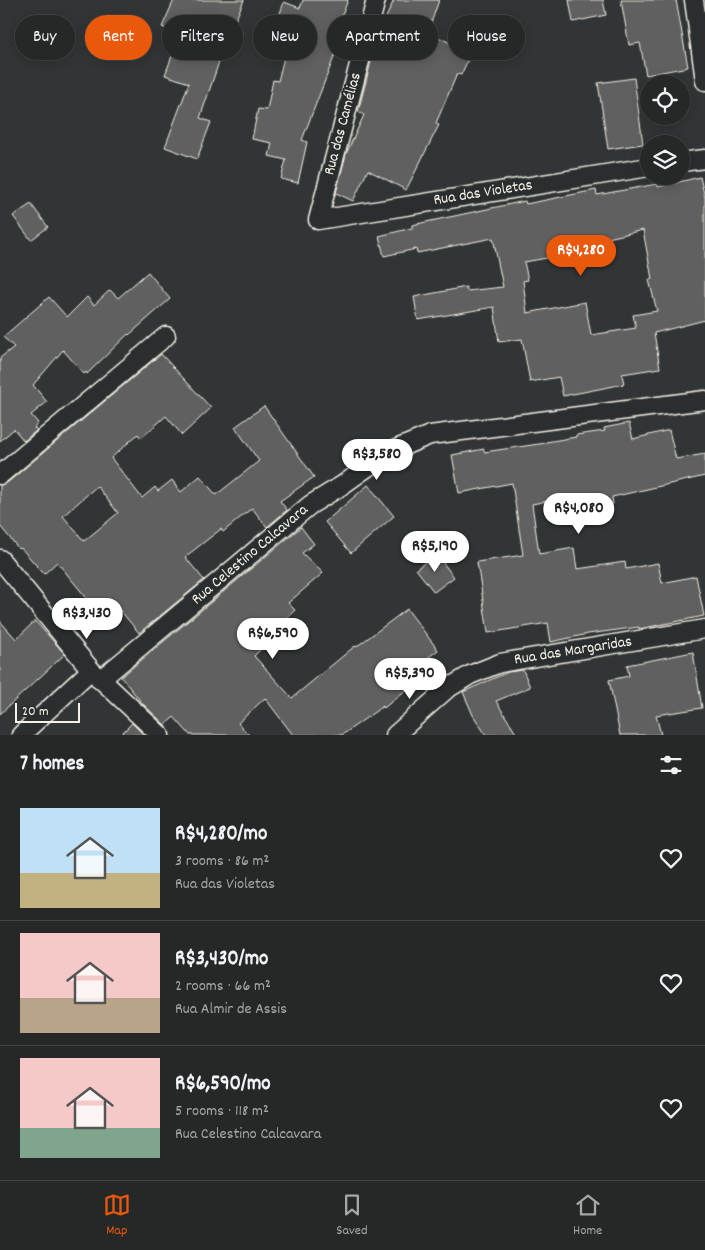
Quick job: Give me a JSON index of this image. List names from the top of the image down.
{
  "streets": {
    "street": [
      "Rua das Camélias",
      "Rua das Violetas",
      "Rua Celestino Calcavara",
      "Rua das Margaridas"
    ]
  },
  "crossings": [
    ["Rua das Camélias", "Rua das Violetas"]
  ],
  "scale_bar": "20 m",
  "page": {
    "chip": [
      "Buy",
      "Rent",
      "Filters",
      "New",
      "Apartment",
      "House"
    ],
    "price": [
      "R$4,280",
      "R$3,580",
      "R$4,080",
      "R$5,190",
      "R$3,430",
      "R$6,590",
      "R$5,390"
    ],
    "scale": "20 m",
    "heading": "7 homes",
    "list": [
      {
        "name": "R$4,280/mo",
        "note": "3 rooms · 86 m² · Rua das Violetas"
      },
      {
        "name": "R$3,430/mo",
        "note": "2 rooms · 66 m² · Rua Almir de Assis"
      },
      {
        "name": "R$6,590/mo",
        "note": "5 rooms · 118 m² · Rua Celestino Calcavara"
      }
    ],
    "tabs": ["Map", "Saved", "Home"]
  }
}
